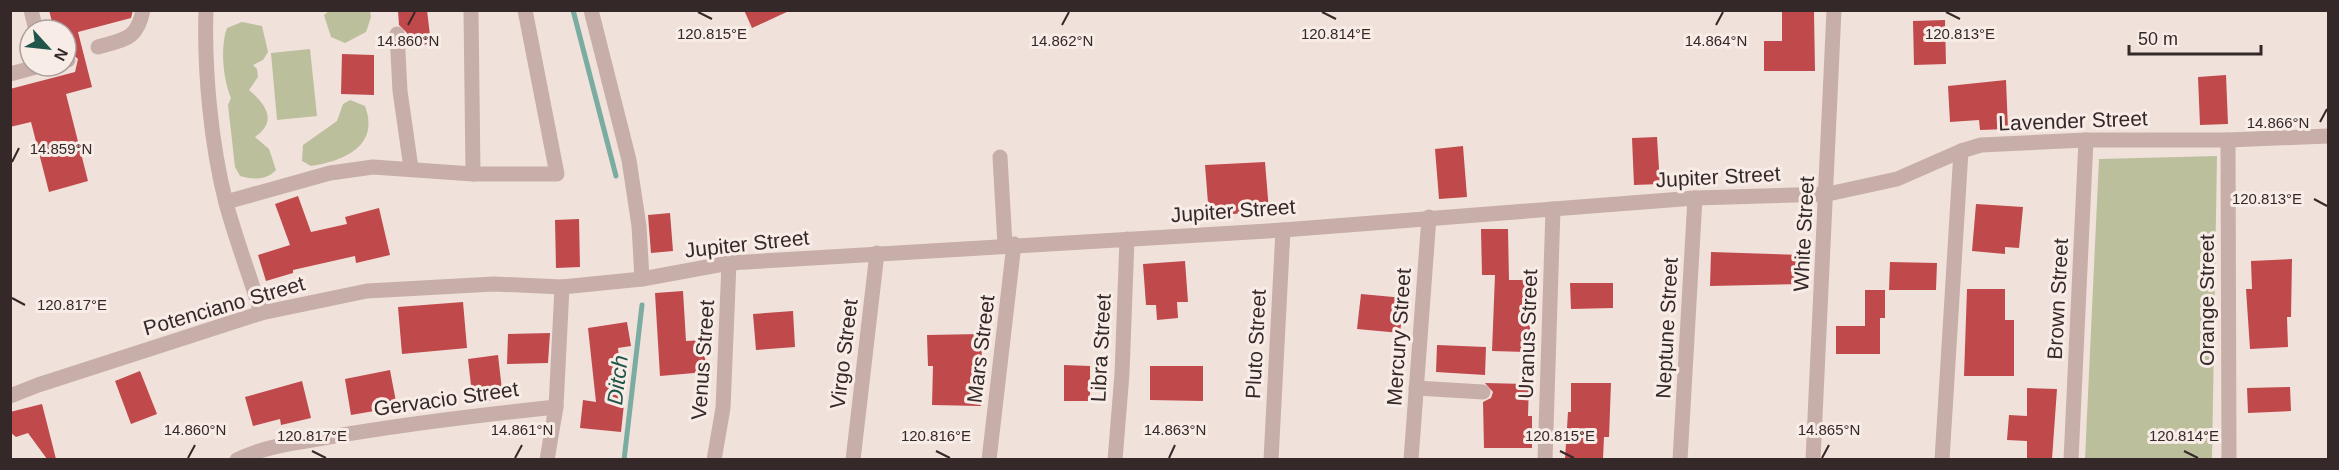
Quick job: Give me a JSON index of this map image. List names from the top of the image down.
{
  "streets": {
    "street": [
      "Lavender Street",
      "Jupiter Street",
      "White Street",
      "Brown Street",
      "Orange Street",
      "Potenciano Street",
      "Neptune Street",
      "Uranus Street",
      "Mercury Street",
      "Pluto Street",
      "Libra Street",
      "Mars Street",
      "Virgo Street",
      "Venus Street",
      "Gervacio Street"
    ]
  },
  "crossings": [
    ["Lavender Street", "Jupiter Street"],
    ["Lavender Street", "White Street"],
    ["Lavender Street", "Brown Street"],
    ["Lavender Street", "Orange Street"],
    ["Jupiter Street", "White Street"],
    ["Jupiter Street", "Potenciano Street"],
    ["Jupiter Street", "Neptune Street"],
    ["Jupiter Street", "Uranus Street"],
    ["Jupiter Street", "Mercury Street"],
    ["Jupiter Street", "Pluto Street"],
    ["Jupiter Street", "Libra Street"],
    ["Jupiter Street", "Mars Street"],
    ["Jupiter Street", "Virgo Street"],
    ["Jupiter Street", "Venus Street"]
  ],
  "water": ["Ditch"],
  "scale_bar": "50 m",
  "north": "bottom right",
  "coordinates": [
    "120.815°E",
    "120.814°E",
    "120.813°E",
    "14.860°N",
    "14.862°N",
    "14.864°N",
    "14.866°N",
    "14.859°N",
    "120.817°E",
    "14.861°N",
    "14.863°N",
    "14.865°N",
    "120.816°E"
  ]
}
